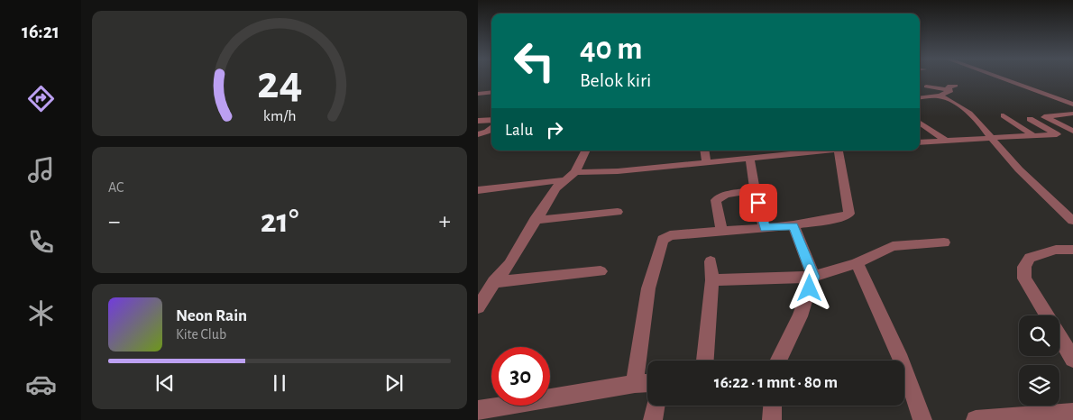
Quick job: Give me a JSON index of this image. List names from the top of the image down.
{
  "page": {
    "tabs": "16:21",
    "turn": ["40 m", "Belok kiri"],
    "then": "Lalu",
    "tile": "AC",
    "heat": ["−", "21°", "+"],
    "song": ["Neon Rain", "Kite Club"],
    "limit": "30",
    "trip": "16:22 · 1 mnt · 80 m",
    "gauge": ["24", "km/h"]
  }
}
